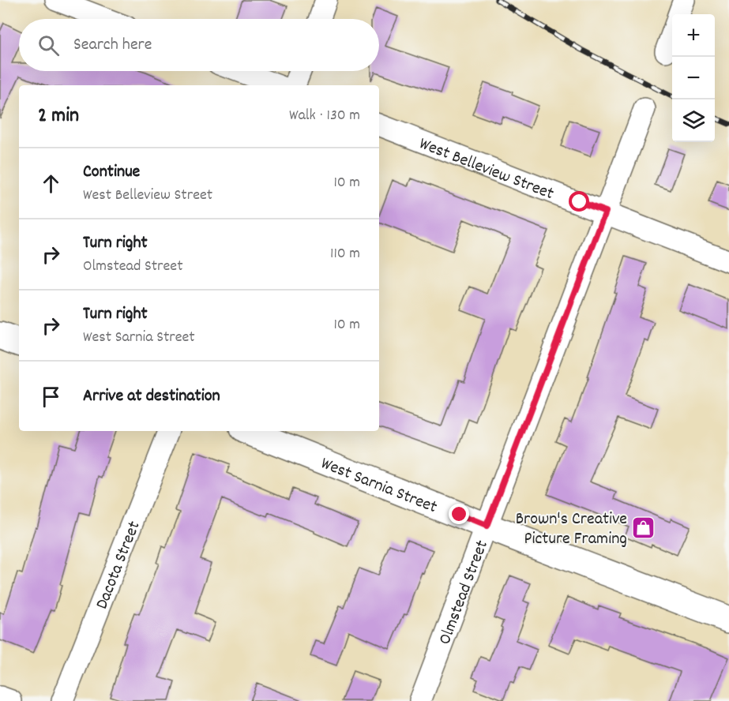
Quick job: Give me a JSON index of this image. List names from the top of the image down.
{
  "streets": {
    "street": [
      "West Belleview Street",
      "West Sarnia Street",
      "Dacota Street",
      "Olmstead Street"
    ]
  },
  "crossings": [
    ["West Belleview Street", "Olmstead Street"],
    ["West Sarnia Street", "Olmstead Street"]
  ],
  "places": {
    "shop": ["Brown's Creative Picture Framing"]
  },
  "page": {
    "map_buttons": ["+", "−"],
    "search": "Search here",
    "heading": ["2 min", "Walk · 130 m"],
    "list": [
      ["Continue", "West Belleview Street", "10 m"],
      ["Turn right", "Olmstead Street", "110 m"],
      ["Turn right", "West Sarnia Street", "10 m"],
      "Arrive at destination"
    ]
  }
}
